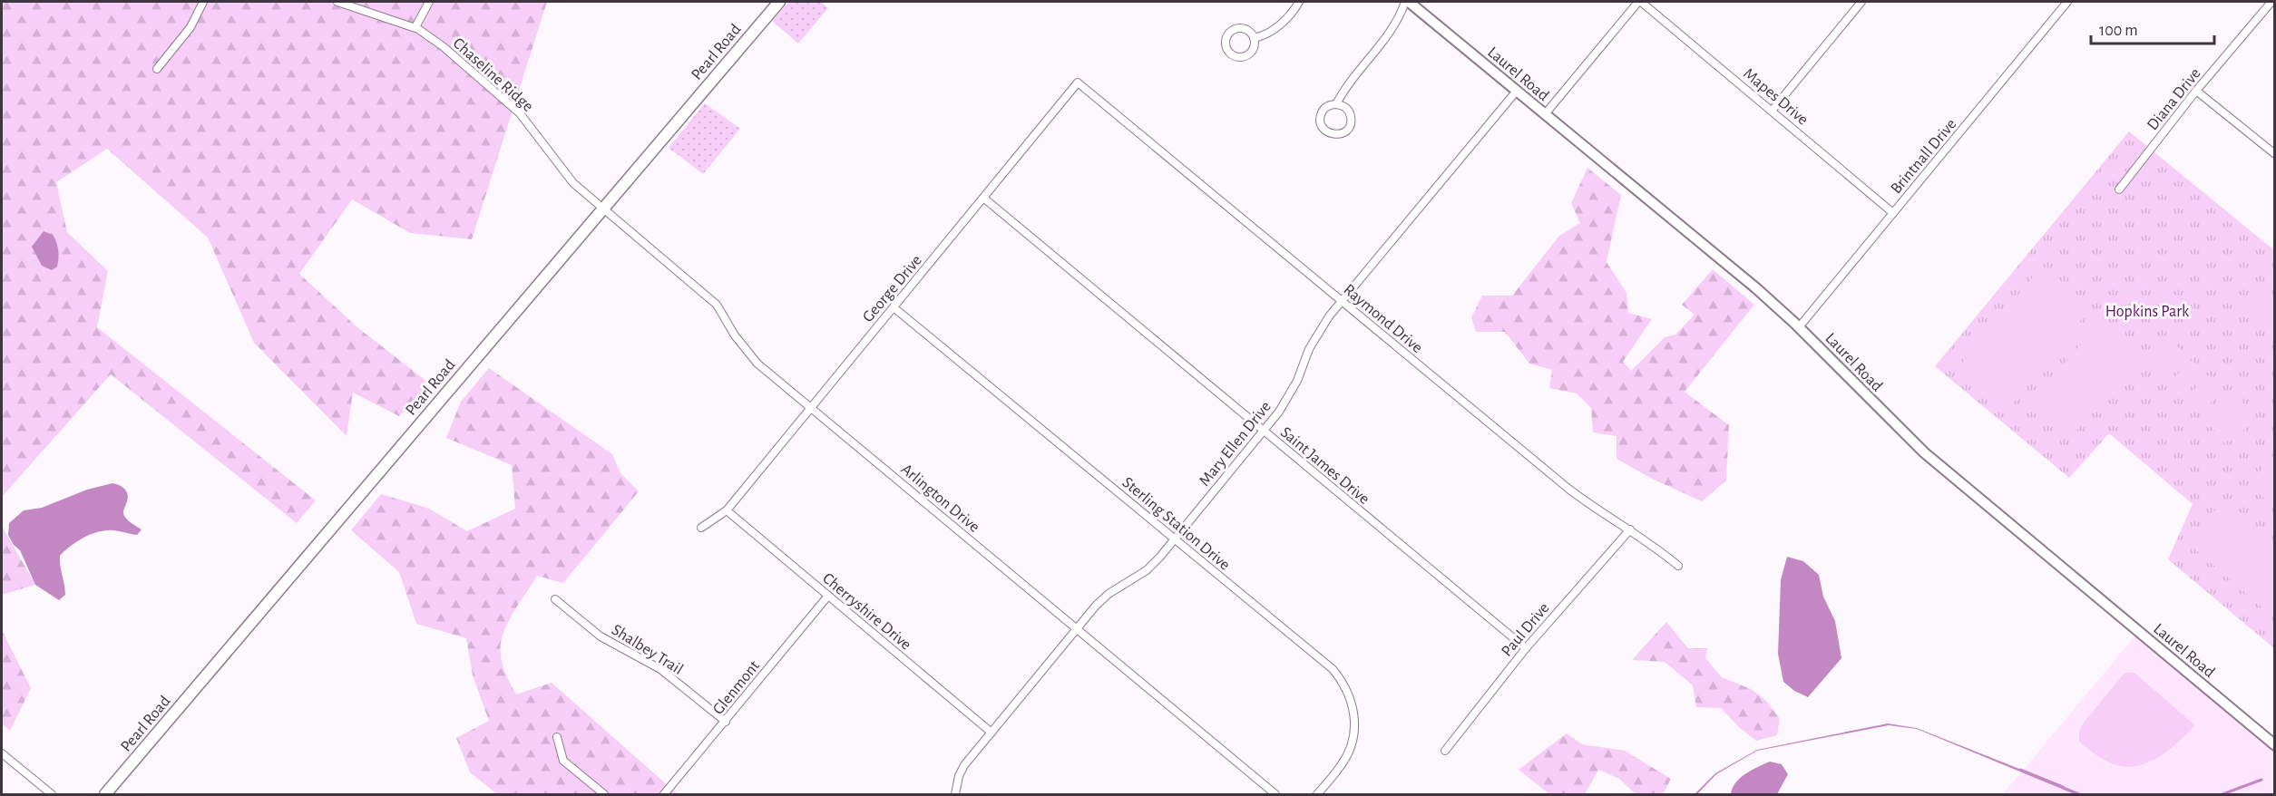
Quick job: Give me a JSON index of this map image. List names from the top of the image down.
{
  "streets": {
    "main road": ["Pearl Road"],
    "street": [
      "Laurel Road",
      "Chaseline Ridge",
      "Mapes Drive",
      "Diana Drive",
      "Brintnall Drive",
      "George Drive",
      "Raymond Drive",
      "Mary Ellen Drive",
      "Saint James Drive",
      "Arlington Drive",
      "Sterling Station Drive",
      "Cherryshire Drive",
      "Paul Drive",
      "Shalbey Trail",
      "Glenmont"
    ]
  },
  "crossings": [
    ["Pearl Road", "Chaseline Ridge"],
    ["Pearl Road", "Arlington Drive"],
    ["Laurel Road", "Brintnall Drive"],
    ["Laurel Road", "Mary Ellen Drive"],
    ["Chaseline Ridge", "Arlington Drive"],
    ["Mapes Drive", "Brintnall Drive"],
    ["George Drive", "Raymond Drive"],
    ["George Drive", "Saint James Drive"],
    ["George Drive", "Arlington Drive"],
    ["George Drive", "Sterling Station Drive"],
    ["George Drive", "Cherryshire Drive"],
    ["Raymond Drive", "Mary Ellen Drive"],
    ["Raymond Drive", "Paul Drive"],
    ["Mary Ellen Drive", "Saint James Drive"],
    ["Mary Ellen Drive", "Arlington Drive"],
    ["Mary Ellen Drive", "Sterling Station Drive"],
    ["Mary Ellen Drive", "Cherryshire Drive"],
    ["Saint James Drive", "Paul Drive"],
    ["Cherryshire Drive", "Glenmont"],
    ["Shalbey Trail", "Glenmont"]
  ],
  "parks": ["Hopkins Park"],
  "scale_bar": "100 m"
}
